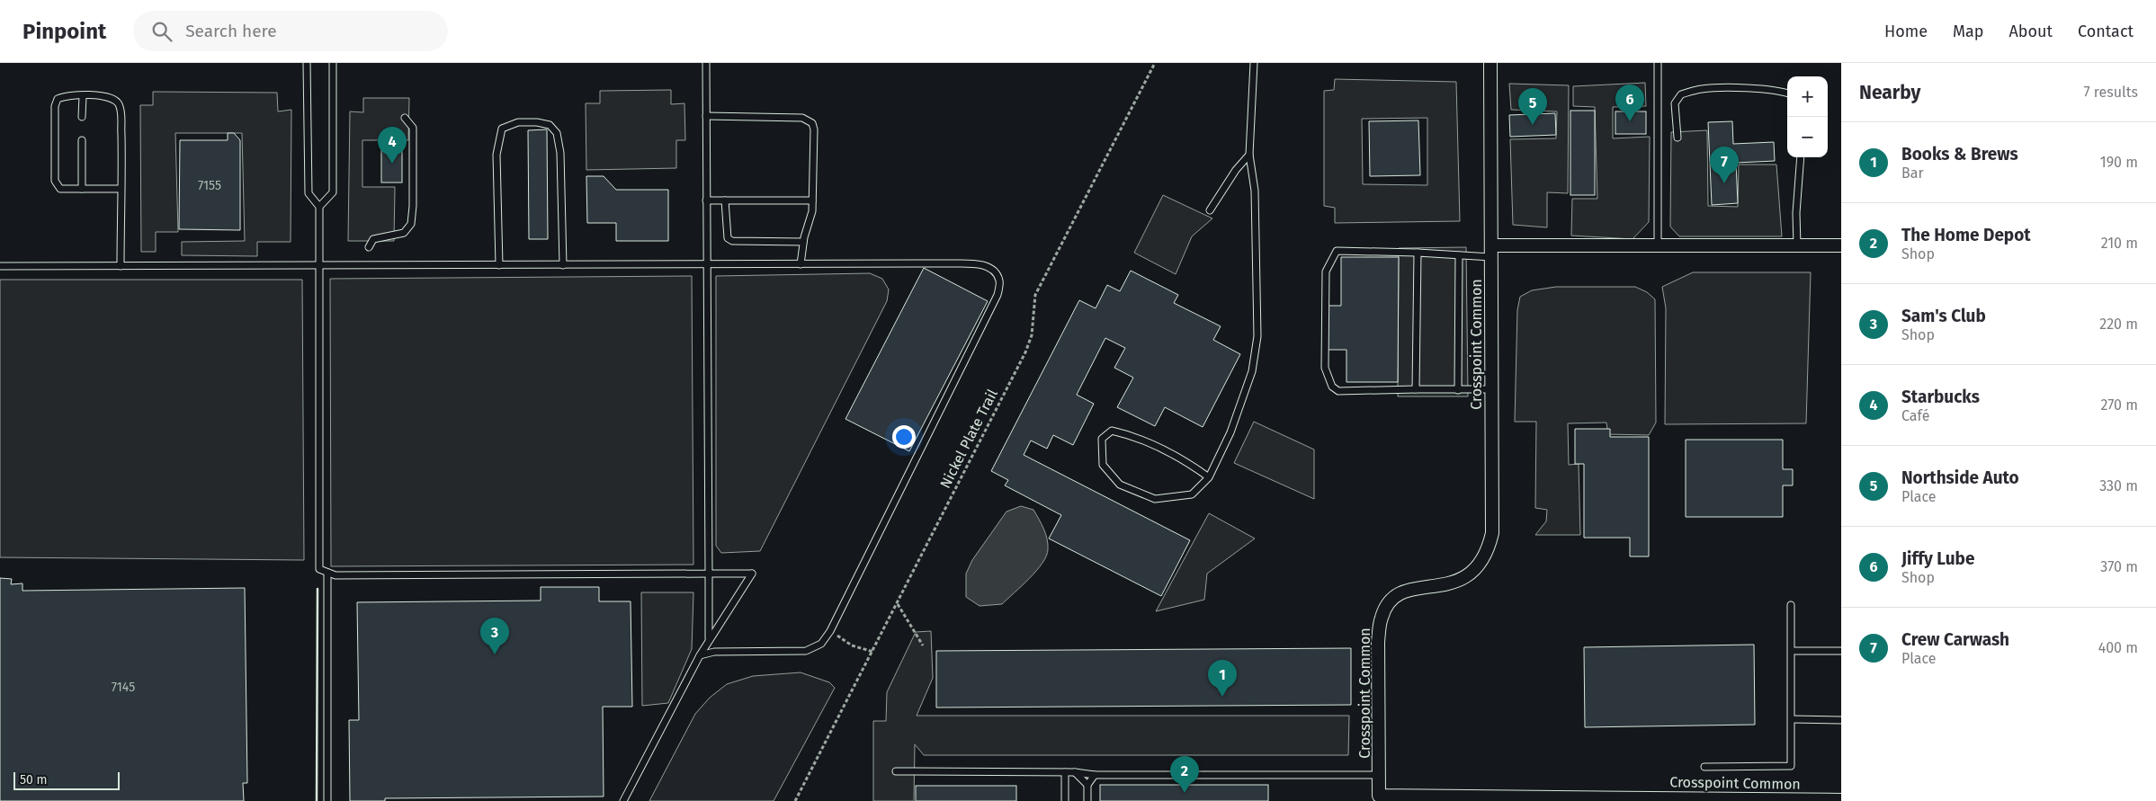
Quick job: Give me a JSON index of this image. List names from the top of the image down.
{
  "streets": {
    "street": ["Crosspoint Common"],
    "path": ["Nickel Plate Trail"]
  },
  "house_numbers": ["7155", "7145"],
  "scale_bar": "50 m",
  "page": {
    "header": "Pinpoint",
    "search": "Search here",
    "nav": [
      "Home",
      "Map",
      "About",
      "Contact"
    ],
    "heading": ["Nearby", "7 results"],
    "map_buttons": ["+", "−"],
    "pins": [
      "6",
      "5",
      "4",
      "7",
      "3",
      "1",
      "2"
    ],
    "list": [
      {
        "mark": "1",
        "name": "Books & Brews",
        "note": "Bar",
        "value": "190 m"
      },
      {
        "mark": "2",
        "name": "The Home Depot",
        "note": "Shop",
        "value": "210 m"
      },
      {
        "mark": "3",
        "name": "Sam's Club",
        "note": "Shop",
        "value": "220 m"
      },
      {
        "mark": "4",
        "name": "Starbucks",
        "note": "Café",
        "value": "270 m"
      },
      {
        "mark": "5",
        "name": "Northside Auto",
        "note": "Place",
        "value": "330 m"
      },
      {
        "mark": "6",
        "name": "Jiffy Lube",
        "note": "Shop",
        "value": "370 m"
      },
      {
        "mark": "7",
        "name": "Crew Carwash",
        "note": "Place",
        "value": "400 m"
      }
    ],
    "scale": "50 m"
  }
}
